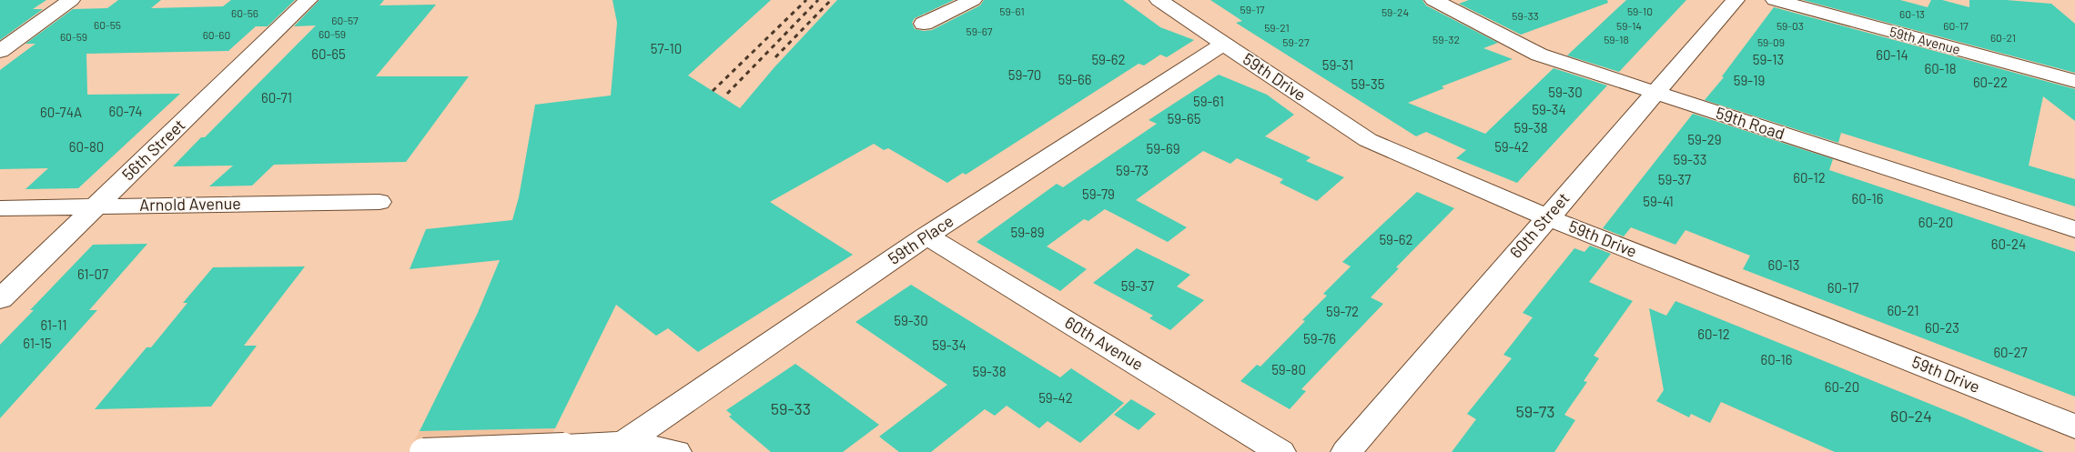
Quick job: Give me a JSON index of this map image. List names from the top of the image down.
{
  "streets": {
    "street": [
      "59th Avenue",
      "59th Drive",
      "59th Road",
      "56th Street",
      "Arnold Avenue",
      "60th Street",
      "59th Place",
      "60th Avenue"
    ]
  },
  "crossings": [
    ["59th Drive", "60th Street"],
    ["59th Drive", "59th Place"],
    ["59th Road", "60th Street"],
    ["56th Street", "Arnold Avenue"],
    ["59th Place", "60th Avenue"]
  ],
  "house_numbers": [
    "59-17",
    "59-61",
    "59-10",
    "59-24",
    "60-56",
    "60-13",
    "59-33",
    "60-57",
    "60-55",
    "59-14",
    "59-03",
    "60-17",
    "59-21",
    "59-67",
    "60-59",
    "60-60",
    "60-59",
    "60-21",
    "59-32",
    "59-18",
    "59-27",
    "59-09",
    "57-10",
    "60-65",
    "60-14",
    "59-62",
    "59-13",
    "59-31",
    "60-18",
    "59-70",
    "59-66",
    "59-19",
    "60-22",
    "59-35",
    "59-30",
    "60-71",
    "59-61",
    "59-34",
    "60-74",
    "60-74A",
    "59-65",
    "59-38",
    "59-29",
    "60-80",
    "59-42",
    "59-69",
    "59-33",
    "59-73",
    "60-12",
    "59-37",
    "59-79",
    "60-16",
    "59-41",
    "60-20",
    "59-89",
    "59-62",
    "60-24",
    "60-13",
    "61-07",
    "59-37",
    "60-17",
    "60-21",
    "59-72",
    "59-30",
    "61-11",
    "60-23",
    "60-12",
    "59-76",
    "61-15",
    "59-34",
    "60-27",
    "60-16",
    "59-80",
    "59-38",
    "60-20",
    "59-42",
    "59-33",
    "59-73",
    "60-24"
  ]
}
